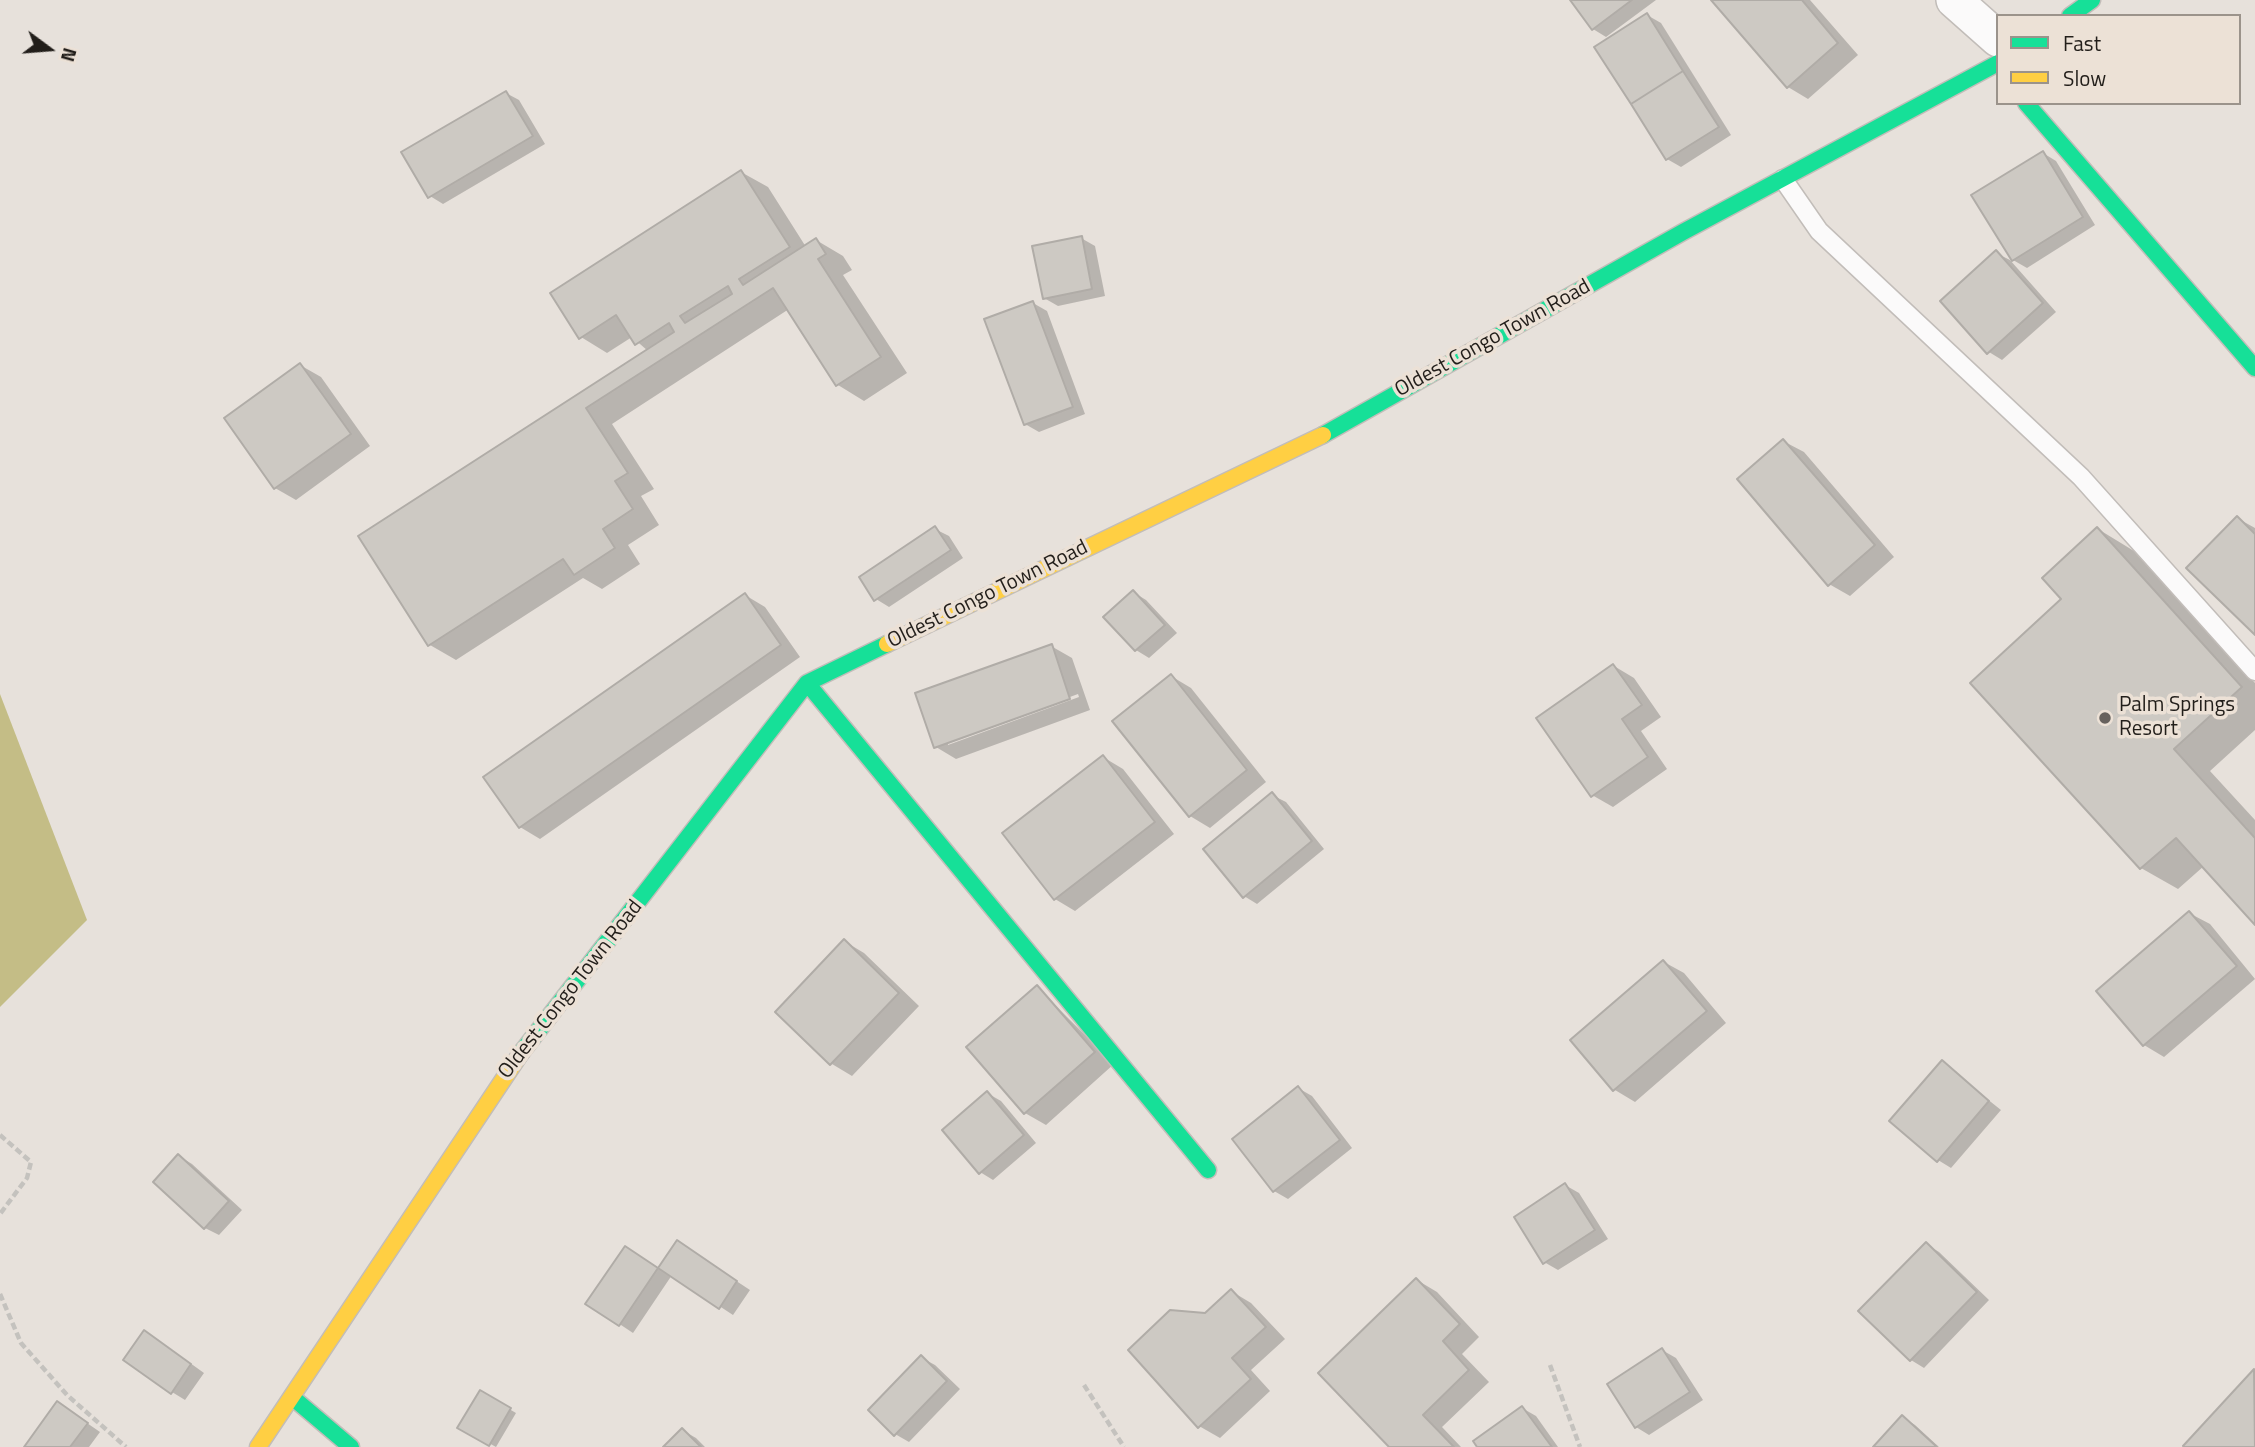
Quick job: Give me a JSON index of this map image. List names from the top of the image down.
{
  "streets": {
    "street": ["Oldest Congo Town Road"]
  },
  "places": ["Palm Springs Resort"],
  "legend": ["Fast", "Slow"],
  "north": "right"
}
